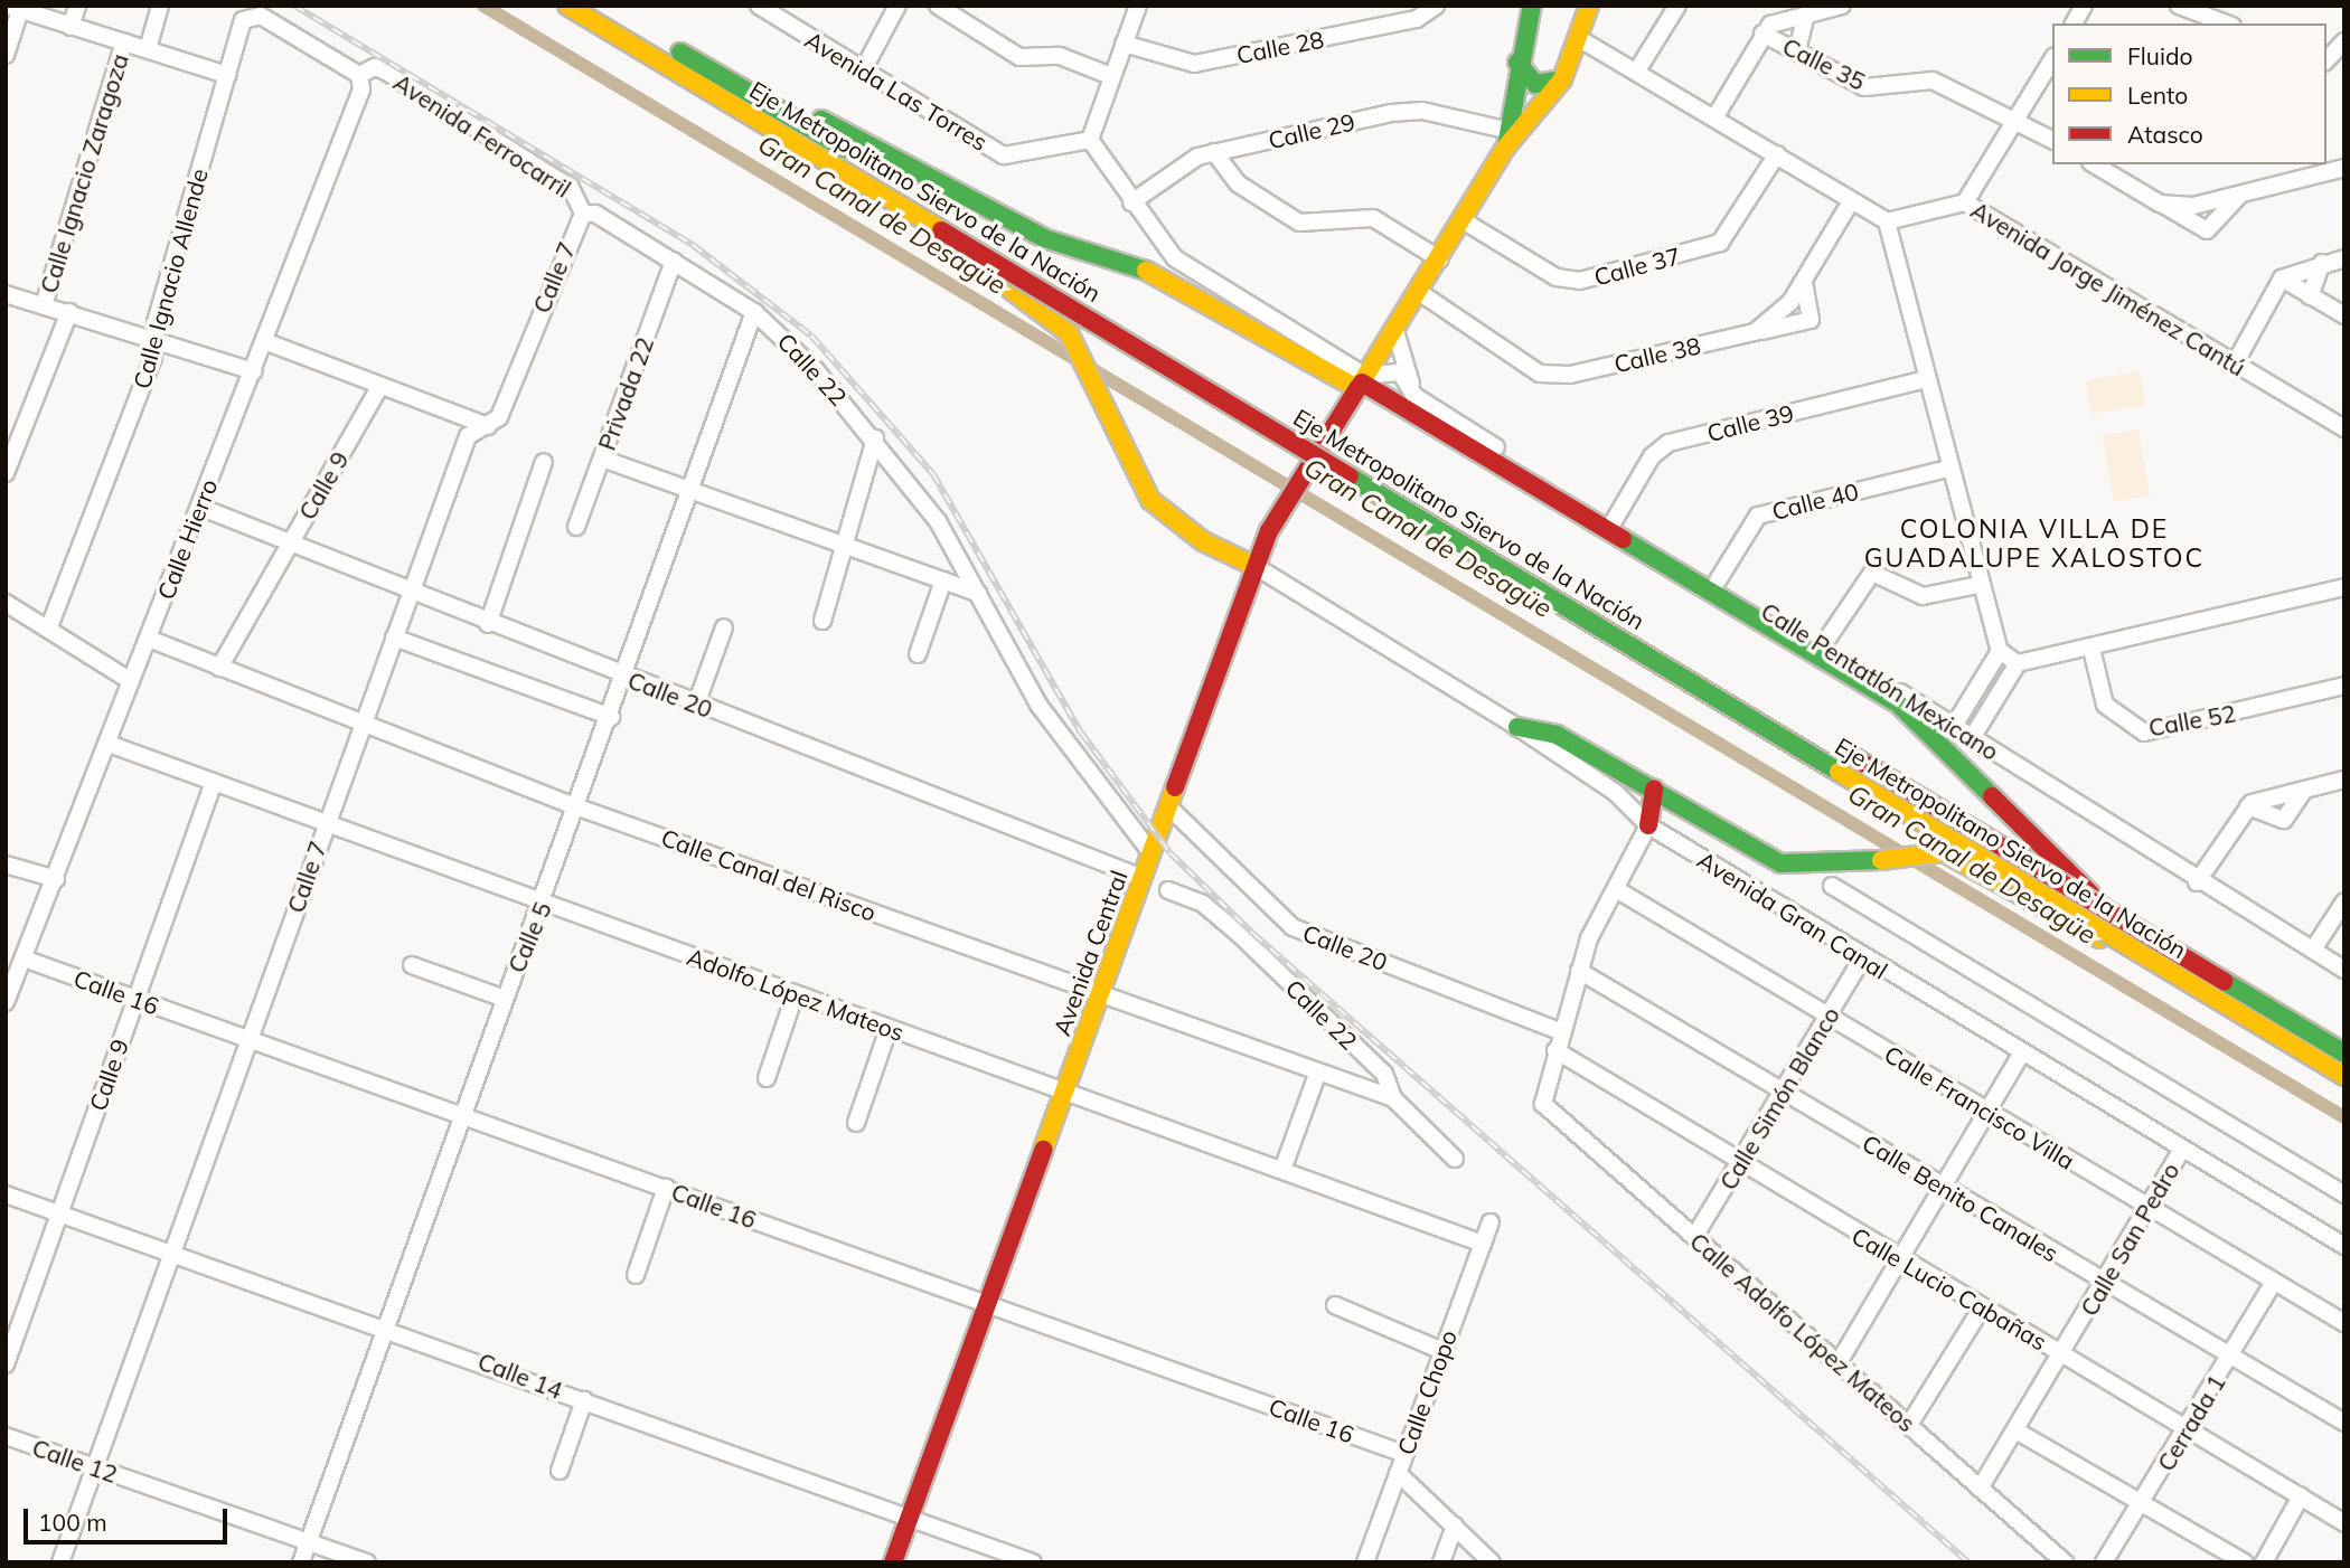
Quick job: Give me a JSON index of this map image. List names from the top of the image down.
{
  "streets": {
    "main road": ["Eje Metropolitano Siervo de la Nación", "Avenida Central"],
    "street": [
      "Calle 28",
      "Calle 35",
      "Avenida Las Torres",
      "Calle 29",
      "Avenida Ferrocarril",
      "Calle Ignacio Zaragoza",
      "Calle 37",
      "Calle 7",
      "Calle Ignacio Allende",
      "Avenida Jorge Jiménez Cantú",
      "Calle 38",
      "Calle 22",
      "Privada 22",
      "Calle 39",
      "Calle 9",
      "Calle 40",
      "Calle Hierro",
      "Calle Pentatlón Mexicano",
      "Calle 20",
      "Calle 52",
      "Calle Canal del Risco",
      "Avenida Gran Canal",
      "Calle 5",
      "Calle 16",
      "Adolfo López Mateos",
      "Calle Simón Blanco",
      "Calle Francisco Villa",
      "Calle Benito Canales",
      "Calle San Pedro",
      "Calle Lucio Cabañas",
      "Calle Adolfo López Mateos",
      "Calle 14",
      "Calle Chopo",
      "Cerrada 1",
      "Calle 12"
    ]
  },
  "crossings": [
    ["Calle 29", "Avenida Central"],
    ["Avenida Ferrocarril", "Calle 7"],
    ["Avenida Ferrocarril", "Calle Ignacio Allende"],
    ["Avenida Ferrocarril", "Calle 22"],
    ["Avenida Ferrocarril", "Calle Hierro"],
    ["Calle 37", "Avenida Central"],
    ["Calle 7", "Calle 22"],
    ["Calle 7", "Calle 20"],
    ["Calle 7", "Calle Canal del Risco"],
    ["Calle 7", "Calle 16"],
    ["Calle 7", "Adolfo López Mateos"],
    ["Calle 7", "Calle 14"],
    ["Calle 7", "Calle 12"],
    ["Calle 38", "Avenida Central"],
    ["Calle 22", "Privada 22"],
    ["Calle 22", "Calle Canal del Risco"],
    ["Calle 22", "Calle 5"],
    ["Calle 22", "Avenida Central"],
    ["Calle 39", "Calle Pentatlón Mexicano"],
    ["Calle 9", "Calle 20"],
    ["Calle 9", "Calle Canal del Risco"],
    ["Calle 9", "Calle 16"],
    ["Calle 9", "Adolfo López Mateos"],
    ["Calle 9", "Calle 14"],
    ["Calle 40", "Calle Pentatlón Mexicano"],
    ["Calle Hierro", "Calle 20"],
    ["Calle Hierro", "Calle Canal del Risco"],
    ["Calle Hierro", "Calle 16"],
    ["Calle Hierro", "Adolfo López Mateos"],
    ["Calle Pentatlón Mexicano", "Avenida Central"],
    ["Calle 20", "Calle 5"],
    ["Calle 20", "Avenida Central"],
    ["Calle Canal del Risco", "Calle 5"],
    ["Calle Canal del Risco", "Avenida Central"],
    ["Avenida Gran Canal", "Avenida Central"],
    ["Avenida Gran Canal", "Calle Simón Blanco"],
    ["Avenida Gran Canal", "Calle San Pedro"],
    ["Calle 5", "Calle 16"],
    ["Calle 5", "Adolfo López Mateos"],
    ["Calle 5", "Calle 14"],
    ["Calle 5", "Calle 12"],
    ["Avenida Central", "Calle 16"],
    ["Avenida Central", "Adolfo López Mateos"],
    ["Avenida Central", "Calle 14"],
    ["Calle 16", "Calle Chopo"],
    ["Adolfo López Mateos", "Calle Chopo"],
    ["Calle Simón Blanco", "Calle Francisco Villa"],
    ["Calle Simón Blanco", "Calle Benito Canales"],
    ["Calle Simón Blanco", "Calle Lucio Cabañas"],
    ["Calle Simón Blanco", "Calle Adolfo López Mateos"],
    ["Calle Francisco Villa", "Calle San Pedro"],
    ["Calle Francisco Villa", "Cerrada 1"],
    ["Calle Benito Canales", "Calle San Pedro"],
    ["Calle Benito Canales", "Cerrada 1"],
    ["Calle San Pedro", "Calle Lucio Cabañas"],
    ["Calle San Pedro", "Calle Adolfo López Mateos"],
    ["Calle Lucio Cabañas", "Calle Adolfo López Mateos"],
    ["Calle Lucio Cabañas", "Cerrada 1"]
  ],
  "districts": ["COLONIA VILLA DE GUADALUPE XALOSTOC"],
  "water": ["Gran Canal de Desagüe"],
  "legend": ["Fluido", "Lento", "Atasco"],
  "scale_bar": "100 m"
}
